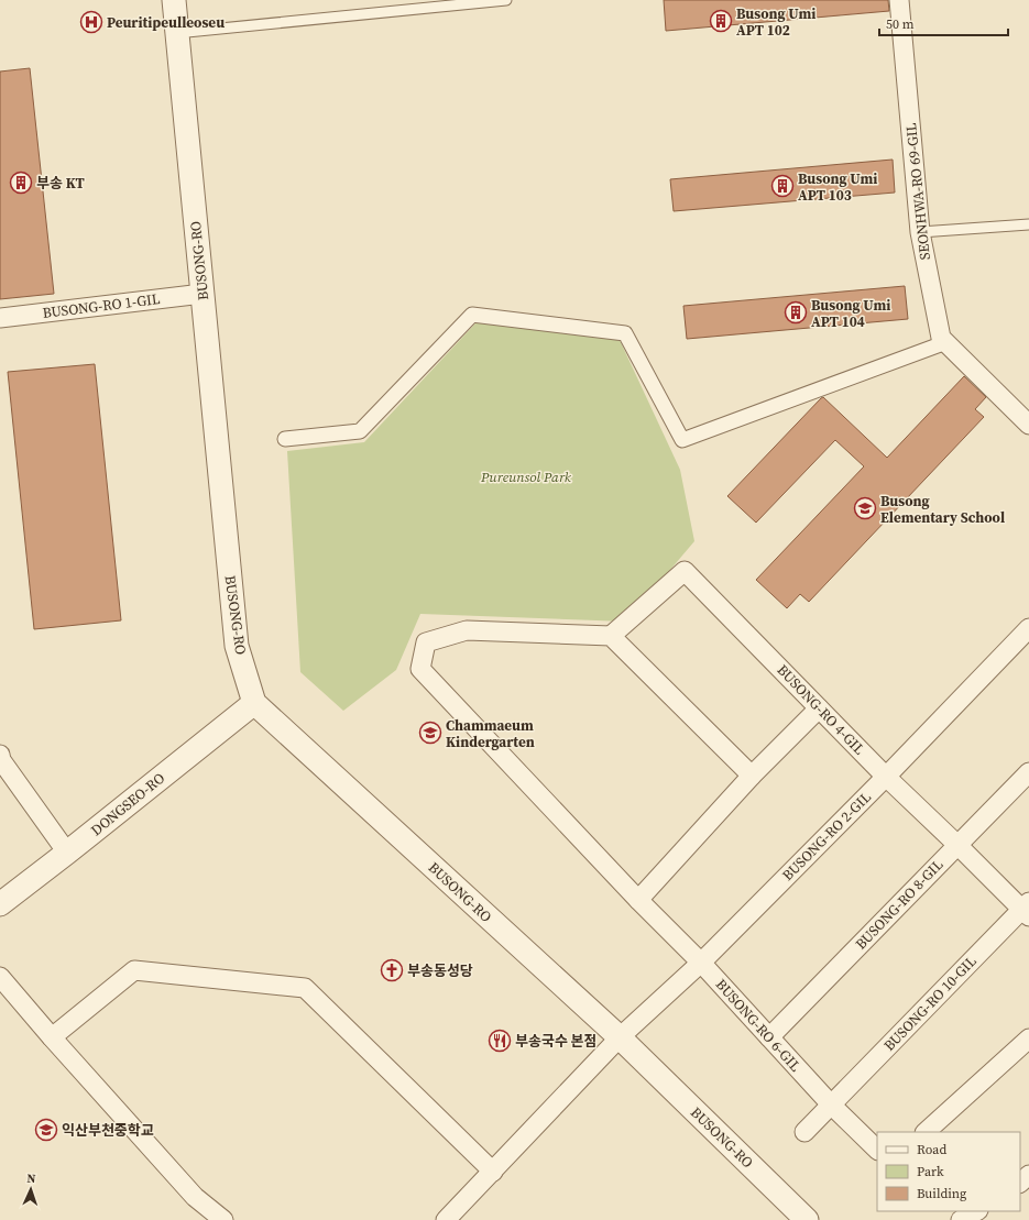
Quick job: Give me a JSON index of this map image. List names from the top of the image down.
{
  "streets": {
    "street": [
      "SEONHWA-RO 69-GIL",
      "BUSONG-RO",
      "BUSONG-RO 1-GIL",
      "BUSONG-RO 4-GIL",
      "DONGSEO-RO",
      "BUSONG-RO 2-GIL",
      "BUSONG-RO 8-GIL",
      "BUSONG-RO 10-GIL",
      "BUSONG-RO 6-GIL"
    ]
  },
  "crossings": [
    ["BUSONG-RO", "BUSONG-RO 1-GIL"],
    ["BUSONG-RO", "DONGSEO-RO"],
    ["BUSONG-RO", "BUSONG-RO 2-GIL"],
    ["BUSONG-RO 4-GIL", "BUSONG-RO 2-GIL"],
    ["BUSONG-RO 4-GIL", "BUSONG-RO 8-GIL"],
    ["BUSONG-RO 4-GIL", "BUSONG-RO 10-GIL"],
    ["BUSONG-RO 4-GIL", "BUSONG-RO 6-GIL"],
    ["BUSONG-RO 2-GIL", "BUSONG-RO 6-GIL"],
    ["BUSONG-RO 8-GIL", "BUSONG-RO 6-GIL"],
    ["BUSONG-RO 10-GIL", "BUSONG-RO 6-GIL"]
  ],
  "parks": ["Pureunsol Park"],
  "places": {
    "building": [
      "Busong Umi APT 102",
      "부송 KT",
      "Busong Umi APT 103",
      "Busong Umi APT 104"
    ],
    "hospital": ["Peuritipeulleoseu"],
    "school or university": ["Busong Elementary School", "Chammaeum Kindergarten", "익산부천중학교"],
    "church": ["부송동성당"],
    "restaurant": ["부송국수 본점"]
  },
  "legend": ["Road", "Park", "Building"],
  "scale_bar": "50 m",
  "north": "top"
}
